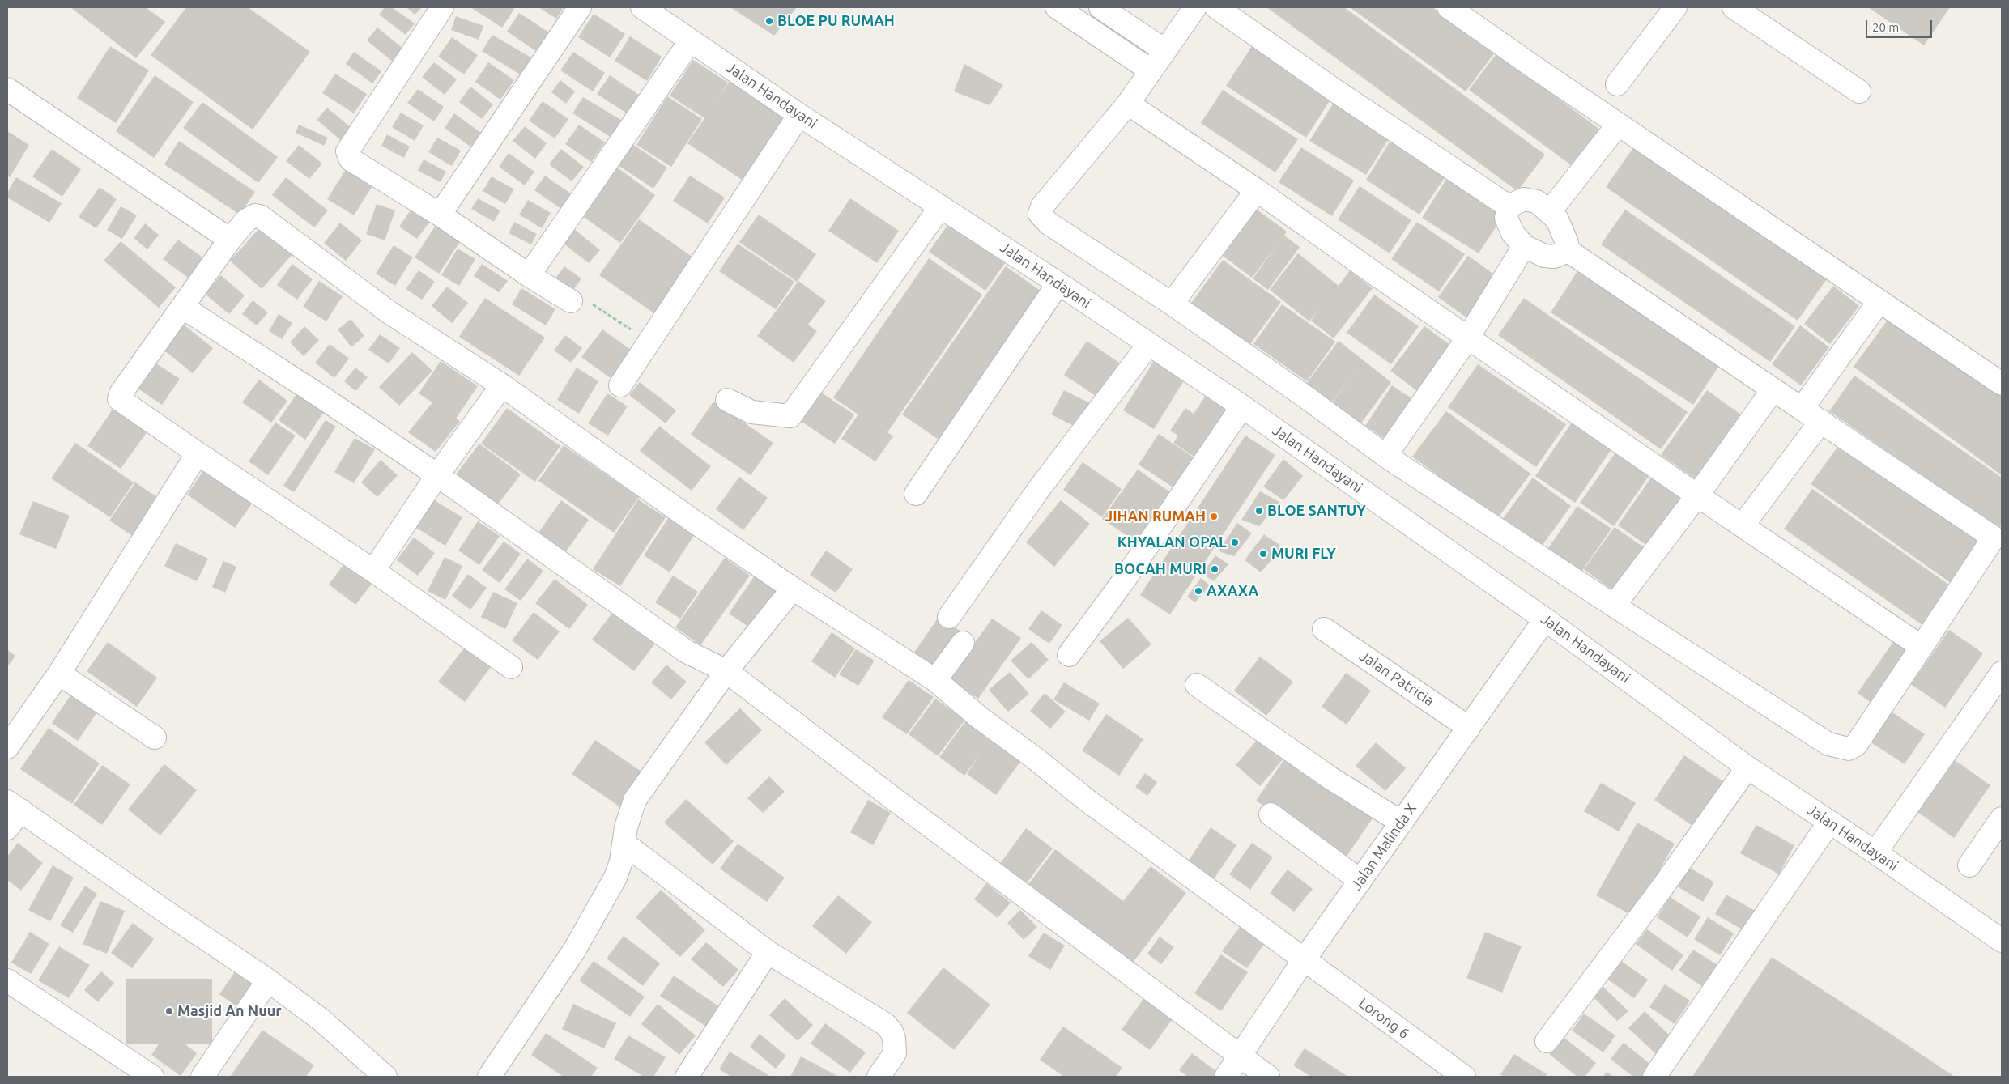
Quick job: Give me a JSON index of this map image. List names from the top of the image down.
{
  "streets": {
    "street": [
      "Jalan Handayani",
      "Jalan Patricia",
      "Jalan Malinda X",
      "Lorong 6"
    ]
  },
  "crossings": [
    ["Jalan Handayani", "Jalan Malinda X"],
    ["Jalan Patricia", "Jalan Malinda X"],
    ["Jalan Malinda X", "Lorong 6"]
  ],
  "places": [
    "BLOE PU RUMAH",
    "BLOE SANTUY",
    "JIHAN RUMAH",
    "KHYALAN OPAL",
    "MURI FLY",
    "BOCAH MURI",
    "AXAXA",
    "Masjid An Nuur"
  ],
  "scale_bar": "20 m"
}
